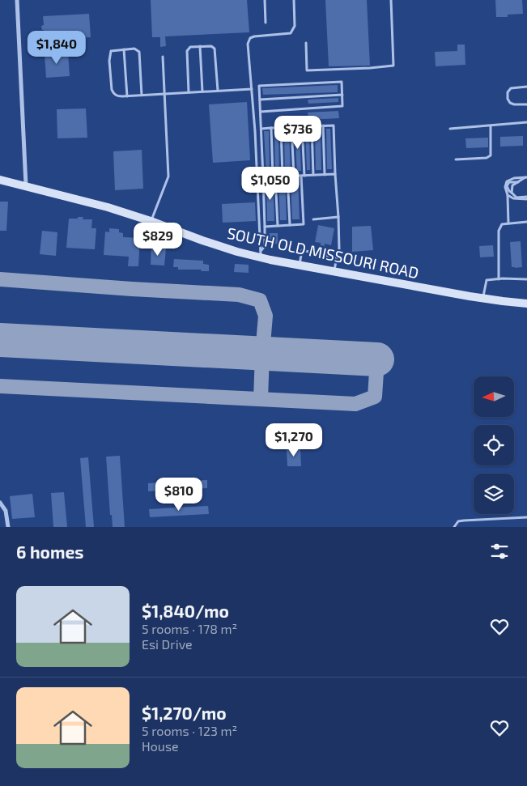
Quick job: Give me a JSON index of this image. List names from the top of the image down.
{
  "streets": {
    "main road": ["SOUTH OLD MISSOURI ROAD"]
  },
  "north": "left",
  "page": {
    "price": [
      "$1,840",
      "$736",
      "$1,050",
      "$829",
      "$1,270",
      "$810"
    ],
    "heading": "6 homes",
    "list": [
      {
        "name": "$1,840/mo",
        "note": "5 rooms · 178 m² · Esi Drive"
      },
      {
        "name": "$1,270/mo",
        "note": "5 rooms · 123 m² · House"
      }
    ]
  }
}
